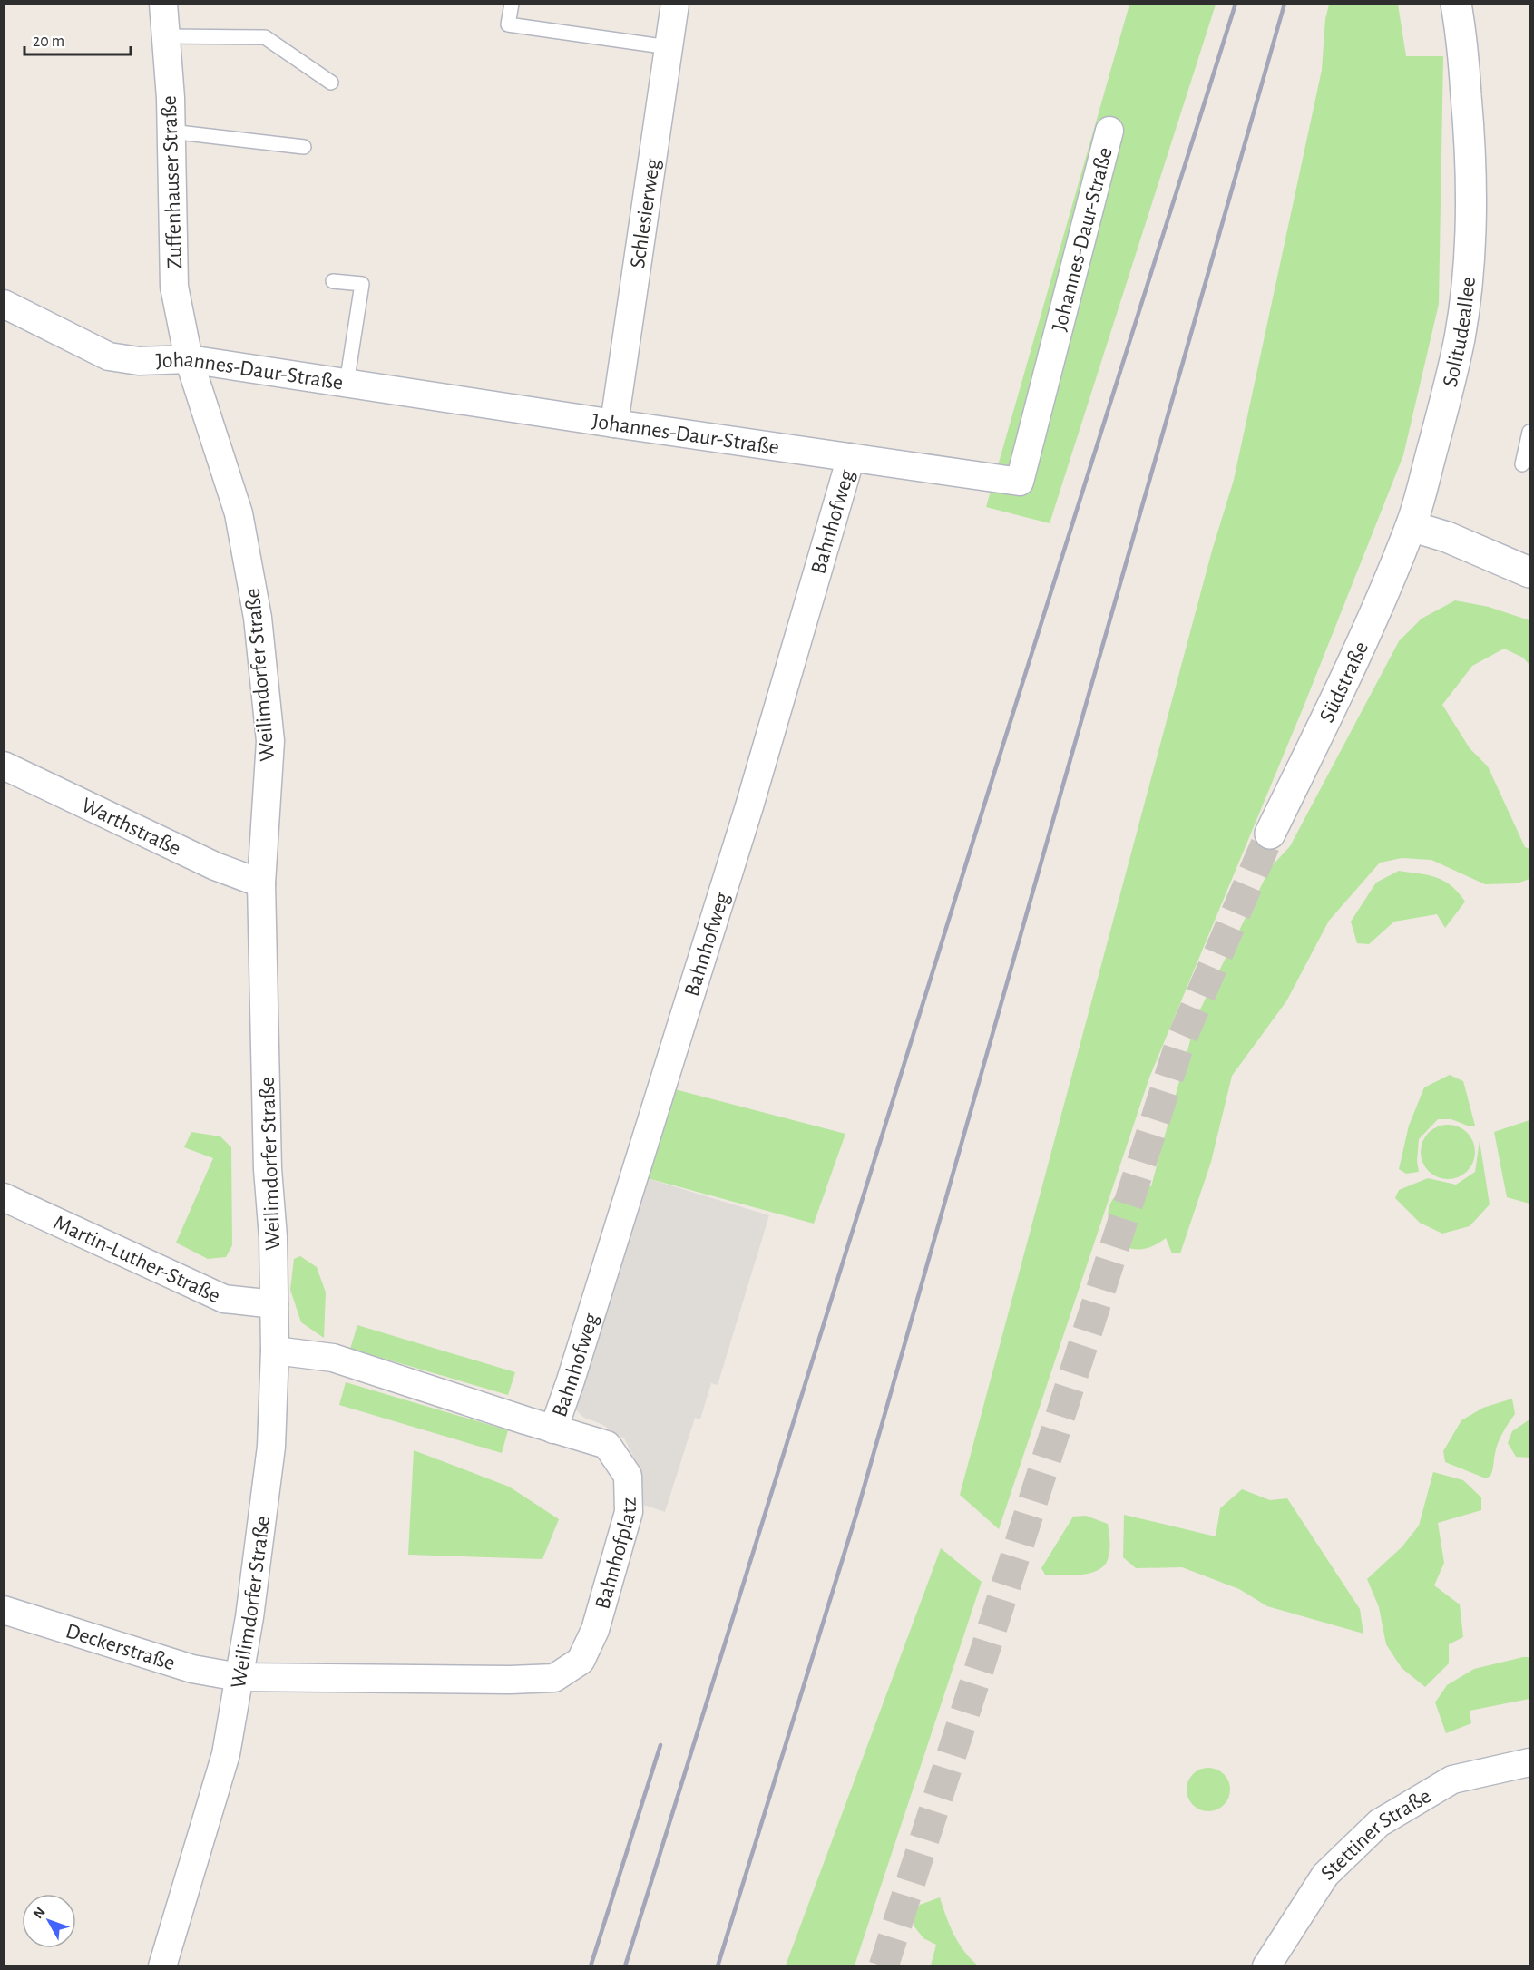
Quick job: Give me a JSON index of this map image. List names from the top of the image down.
{
  "streets": {
    "main road": ["Solitudeallee", "Südstraße"],
    "street": [
      "Zuffenhauser Straße",
      "Schlesierweg",
      "Johannes-Daur-Straße",
      "Bahnhofweg",
      "Weilimdorfer Straße",
      "Warthstraße",
      "Martin-Luther-Straße",
      "Bahnhofplatz",
      "Deckerstraße",
      "Stettiner Straße"
    ]
  },
  "crossings": [
    ["Zuffenhauser Straße", "Johannes-Daur-Straße"],
    ["Zuffenhauser Straße", "Weilimdorfer Straße"],
    ["Schlesierweg", "Johannes-Daur-Straße"],
    ["Johannes-Daur-Straße", "Bahnhofweg"],
    ["Johannes-Daur-Straße", "Weilimdorfer Straße"],
    ["Solitudeallee", "Südstraße"],
    ["Bahnhofweg", "Bahnhofplatz"],
    ["Weilimdorfer Straße", "Warthstraße"],
    ["Weilimdorfer Straße", "Martin-Luther-Straße"],
    ["Weilimdorfer Straße", "Bahnhofplatz"],
    ["Weilimdorfer Straße", "Deckerstraße"],
    ["Bahnhofplatz", "Deckerstraße"]
  ],
  "scale_bar": "20 m",
  "north": "top left"
}
